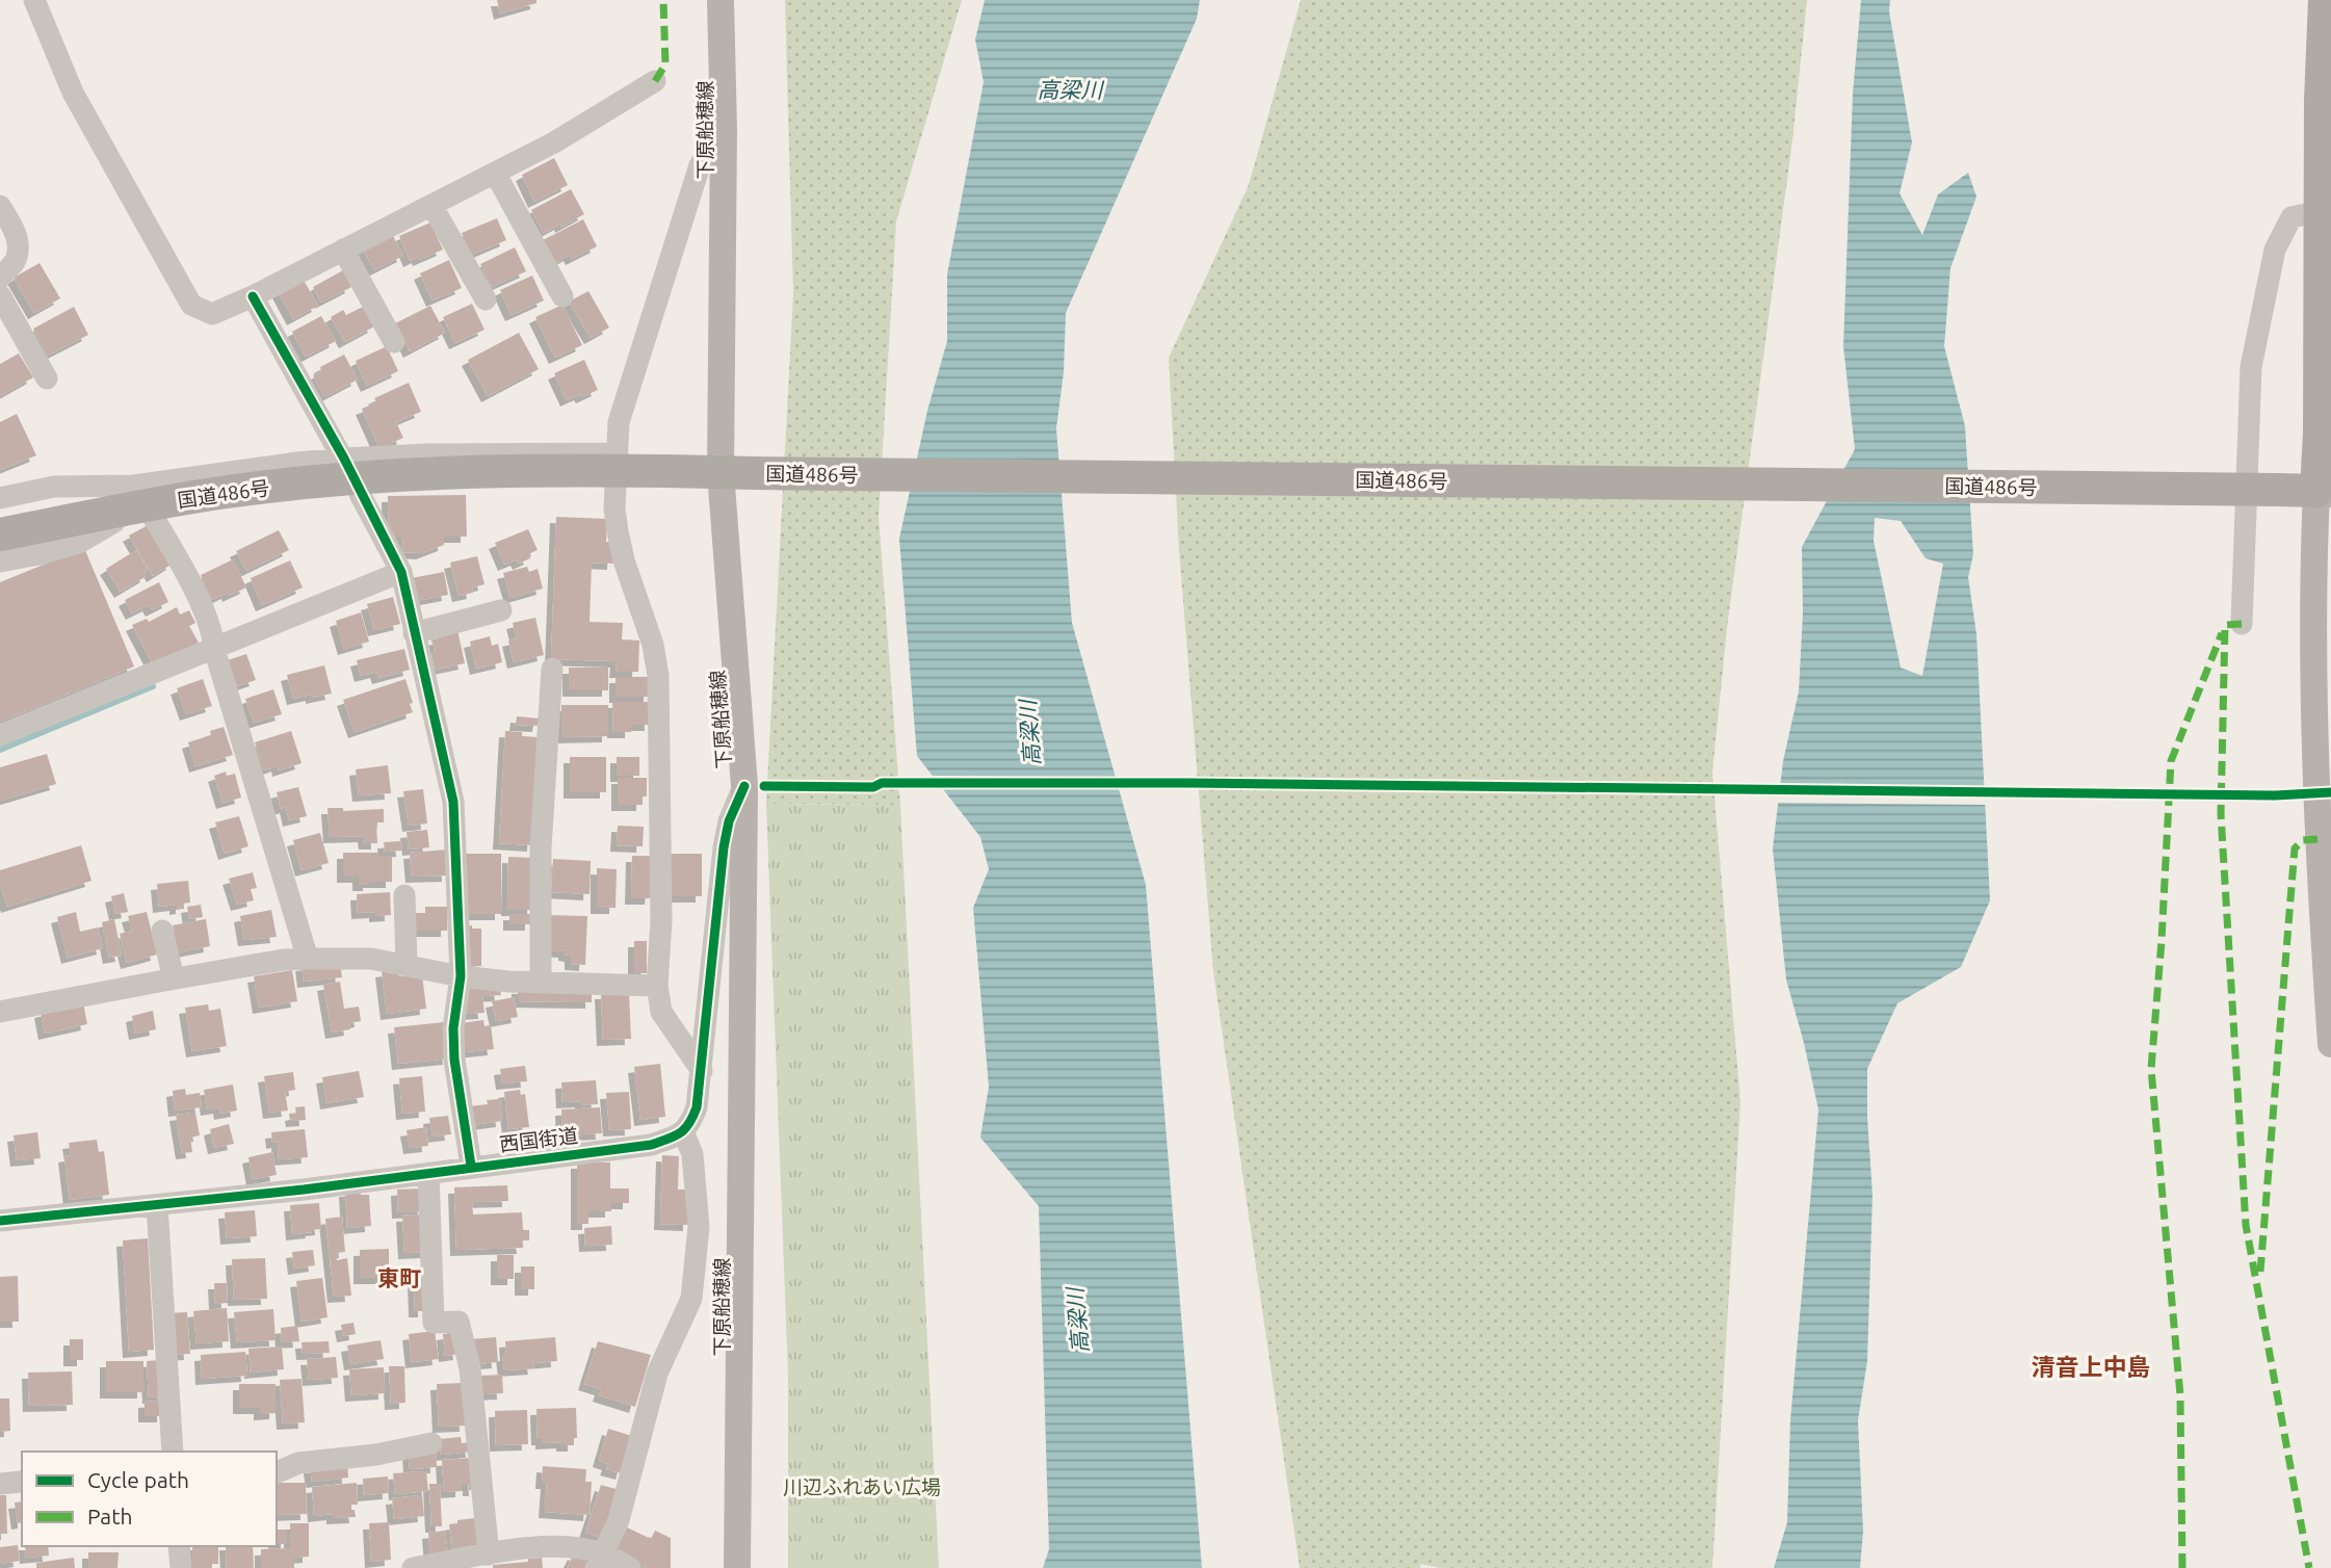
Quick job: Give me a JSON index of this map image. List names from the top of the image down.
{
  "streets": {
    "highway": ["国道486号"],
    "main road": ["下原船穂線"],
    "street": ["西国街道"]
  },
  "crossings": [
    ["下原船穂線", "国道486号"]
  ],
  "districts": ["東町", "清音上中島"],
  "water": ["高梁川"],
  "parks": ["川辺ふれあい広場"],
  "legend": ["Cycle path", "Path"]
}
